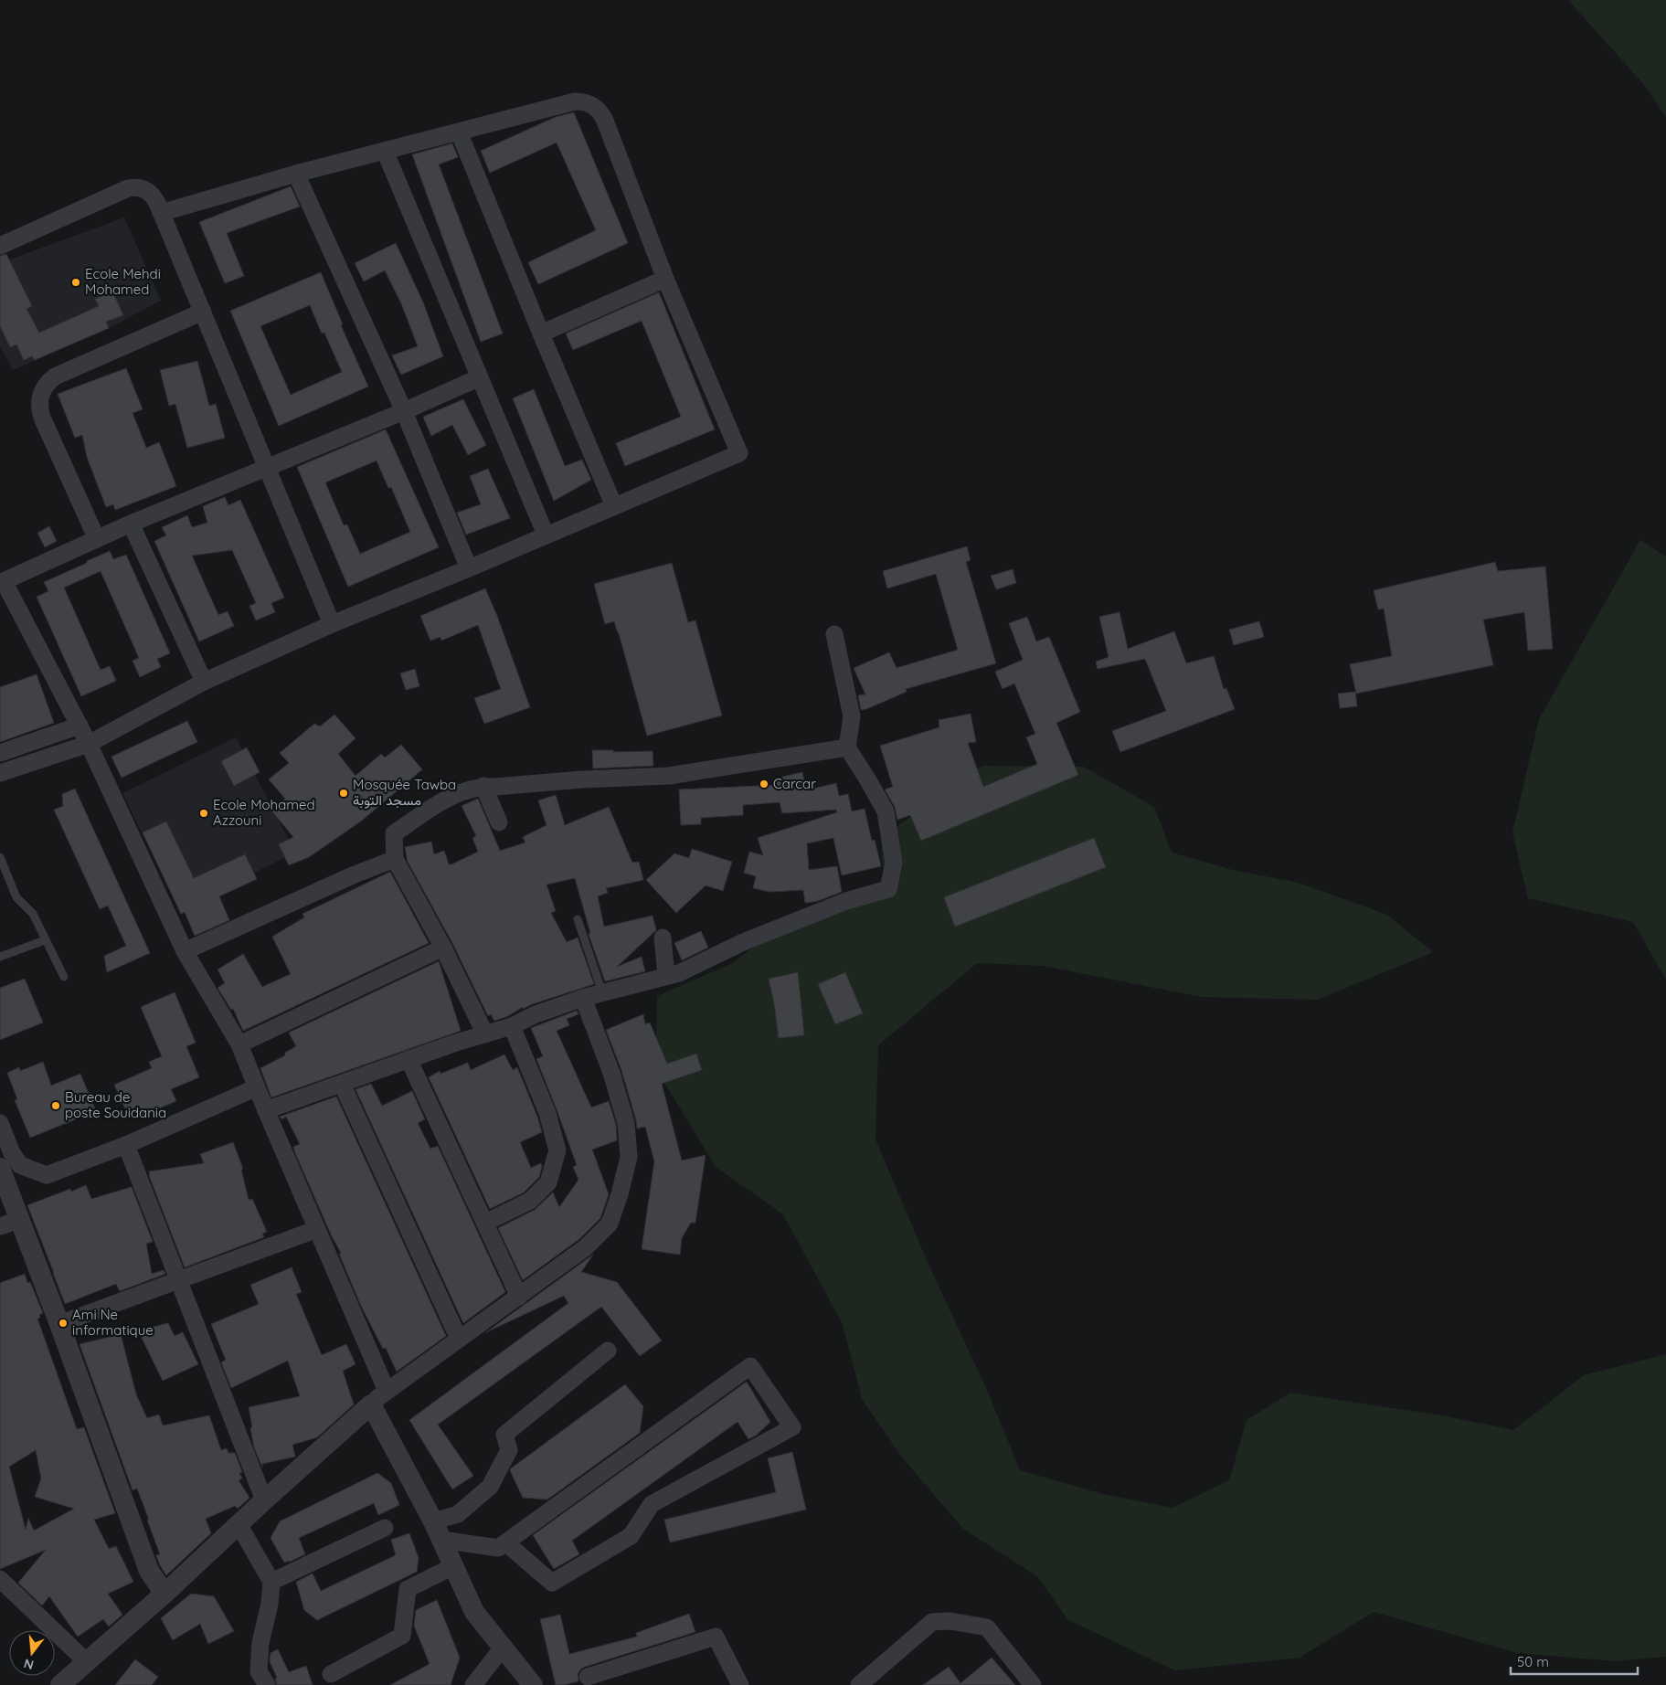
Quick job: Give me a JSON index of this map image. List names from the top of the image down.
{
  "places": [
    "Ecole Mehdi Mohamed",
    "Carcar",
    "Mosquée Tawba مسجد التوبة",
    "Ecole Mohamed Azzouni",
    "Bureau de poste Souidania",
    "Ami Ne informatique"
  ],
  "scale_bar": "50 m",
  "north": "bottom"
}
